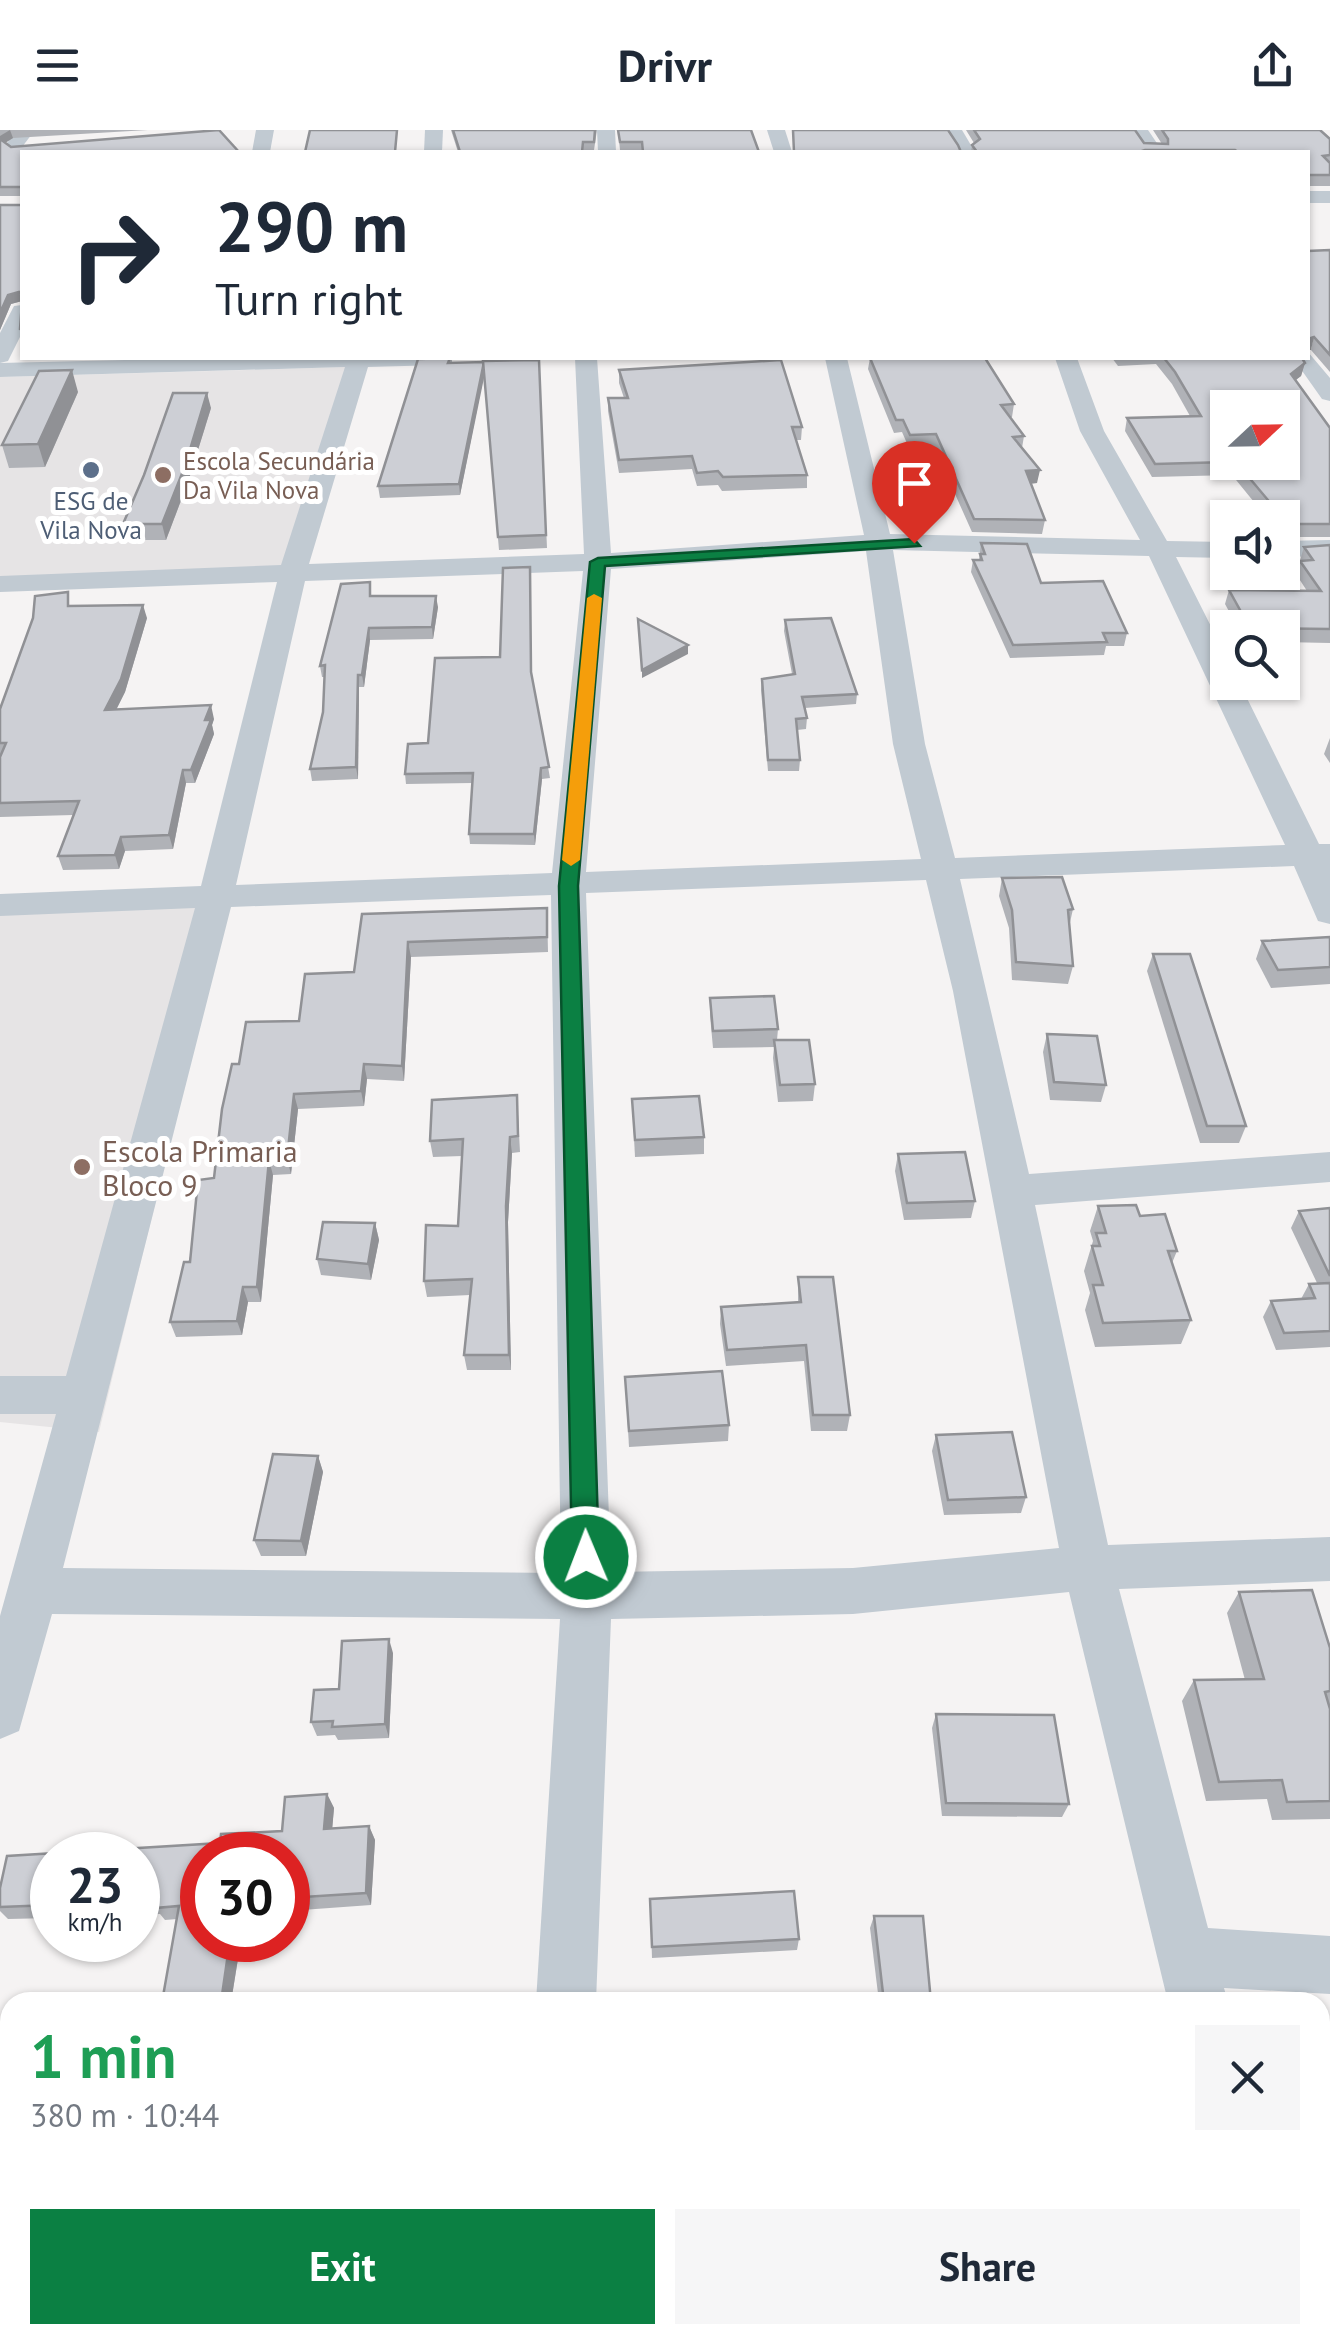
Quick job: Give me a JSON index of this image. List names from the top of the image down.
{
  "places": ["ESG de Vila Nova", "Escola Secundária Da Vila Nova", "Escola Primaria Bloco 9"],
  "north": "right",
  "page": {
    "header": "Drivr",
    "turn": ["290 m", "Turn right"],
    "speed": "23 km/h",
    "limit": "30",
    "heading": ["1 min", "380 m · 10:44"],
    "buttons": ["Exit", "Share"]
  }
}
